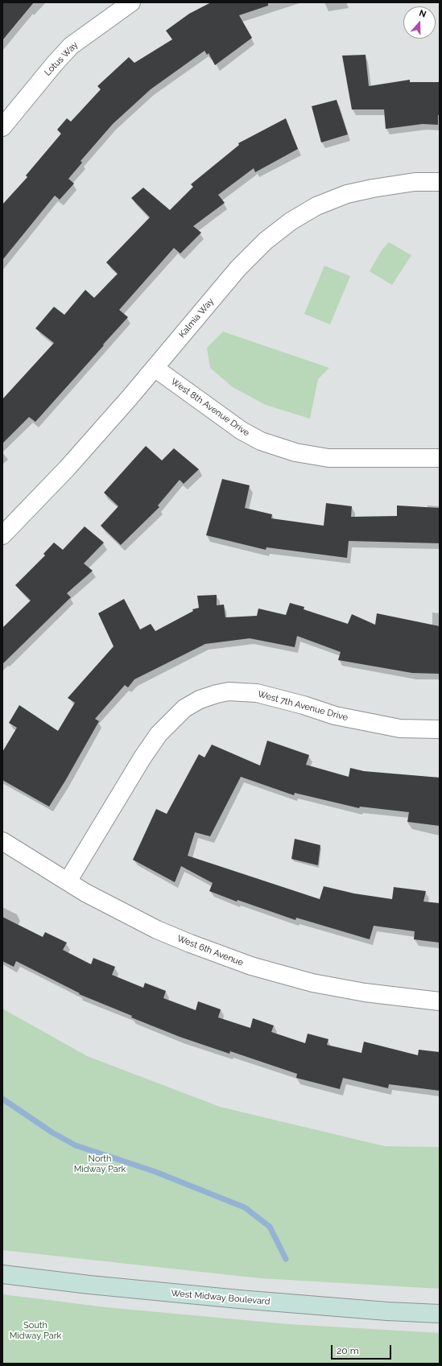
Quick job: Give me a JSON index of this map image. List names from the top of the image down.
{
  "streets": {
    "main road": ["West Midway Boulevard"],
    "street": [
      "Lotus Way",
      "Kalmia Way",
      "West 8th Avenue Drive",
      "West 7th Avenue Drive",
      "West 6th Avenue"
    ]
  },
  "crossings": [
    ["Kalmia Way", "West 8th Avenue Drive"],
    ["West 7th Avenue Drive", "West 6th Avenue"]
  ],
  "parks": ["North Midway Park", "South Midway Park"],
  "scale_bar": "20 m",
  "north": "top"
}
